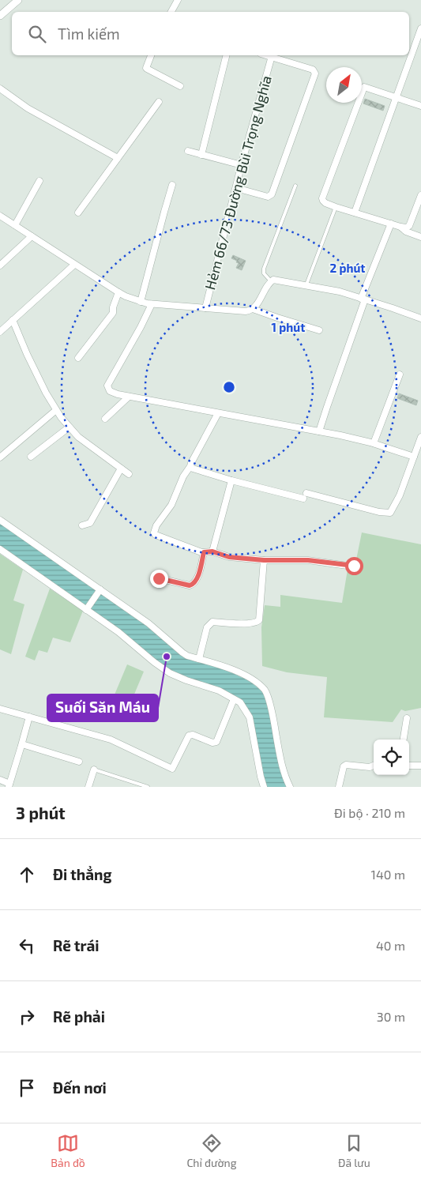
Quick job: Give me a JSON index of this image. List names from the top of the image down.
{
  "streets": {
    "street": ["Hẻm 66/73 Đường Bùi Trọng Nghĩa"]
  },
  "places": ["Suối Săn Máu"],
  "north": "top right",
  "page": {
    "search": "Tìm kiếm",
    "heading": ["3 phút", "Đi bộ · 210 m"],
    "list": [
      ["Đi thẳng", "140 m"],
      ["Rẽ trái", "40 m"],
      ["Rẽ phải", "30 m"],
      "Đến nơi"
    ],
    "nav": ["Bản đồ", "Chỉ đường", "Đã lưu"]
  },
  "rings": ["2 phút", "1 phút"]
}
